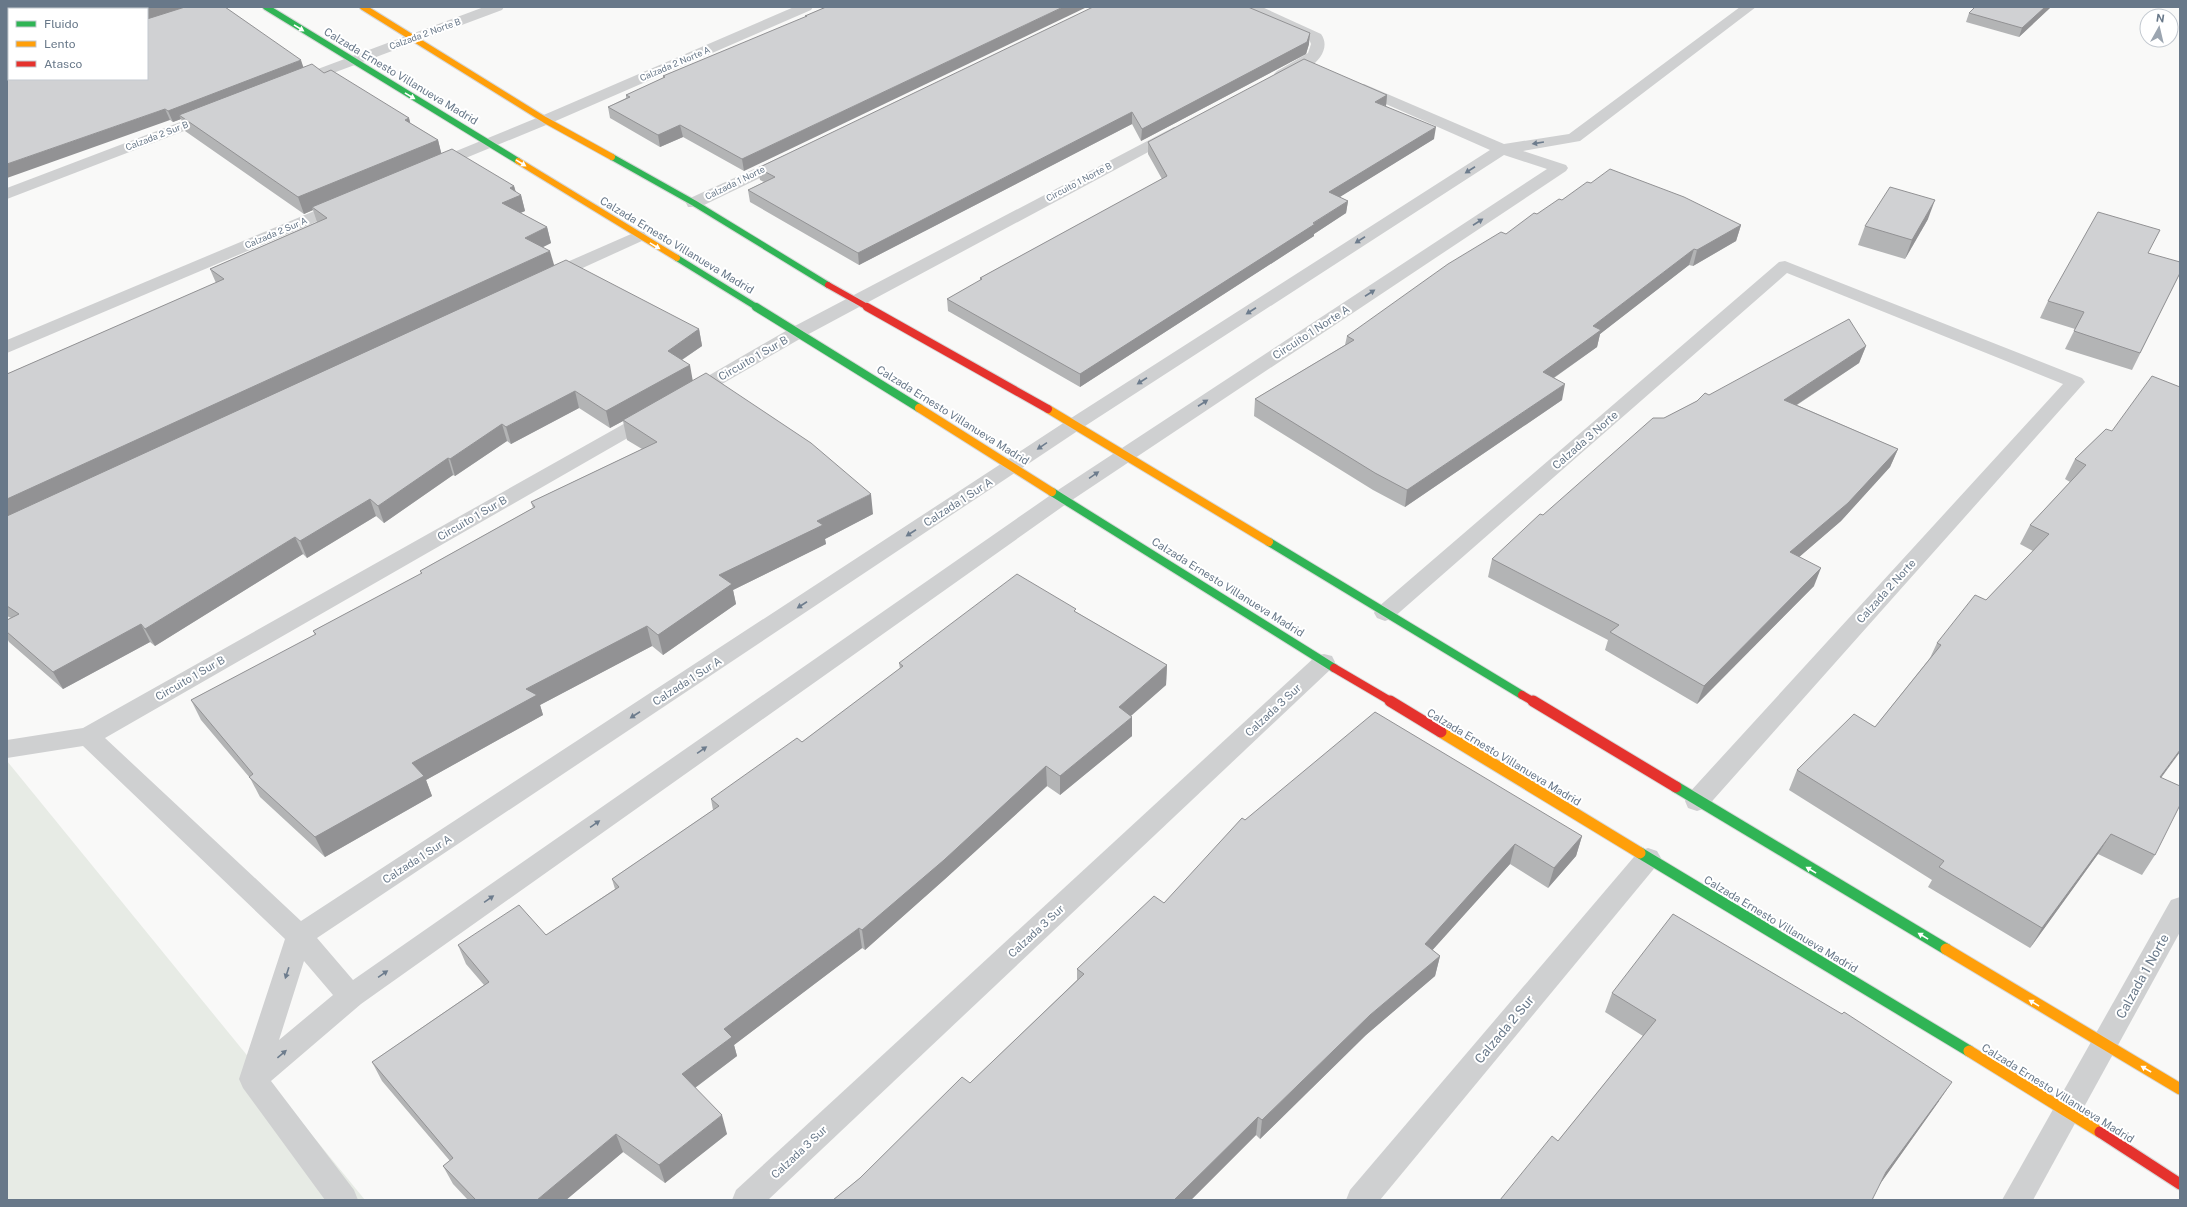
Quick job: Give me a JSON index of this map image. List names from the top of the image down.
{
  "streets": {
    "street": [
      "Calzada 2 Norte B",
      "Calzada 2 Norte A",
      "Calzada Ernesto Villanueva Madrid",
      "Calzada 2 Sur B",
      "Circuito 1 Norte B",
      "Calzada 1 Norte",
      "Calzada 2 Sur A",
      "Circuito 1 Norte A",
      "Circuito 1 Sur B",
      "Calzada 3 Norte",
      "Calzada 1 Sur A",
      "Calzada 2 Norte",
      "Calzada 3 Sur",
      "Calzada 2 Sur"
    ]
  },
  "crossings": [
    ["Calzada 2 Norte B", "Calzada Ernesto Villanueva Madrid"],
    ["Calzada Ernesto Villanueva Madrid", "Calzada 1 Norte"],
    ["Calzada Ernesto Villanueva Madrid", "Circuito 1 Norte A"],
    ["Calzada Ernesto Villanueva Madrid", "Circuito 1 Sur B"],
    ["Calzada Ernesto Villanueva Madrid", "Calzada 1 Sur A"],
    ["Calzada Ernesto Villanueva Madrid", "Calzada 3 Sur"],
    ["Calzada Ernesto Villanueva Madrid", "Calzada 2 Sur"],
    ["Circuito 1 Norte B", "Circuito 1 Sur B"],
    ["Calzada 3 Norte", "Calzada 2 Norte"]
  ],
  "legend": ["Fluido", "Lento", "Atasco"],
  "north": "top"
}
